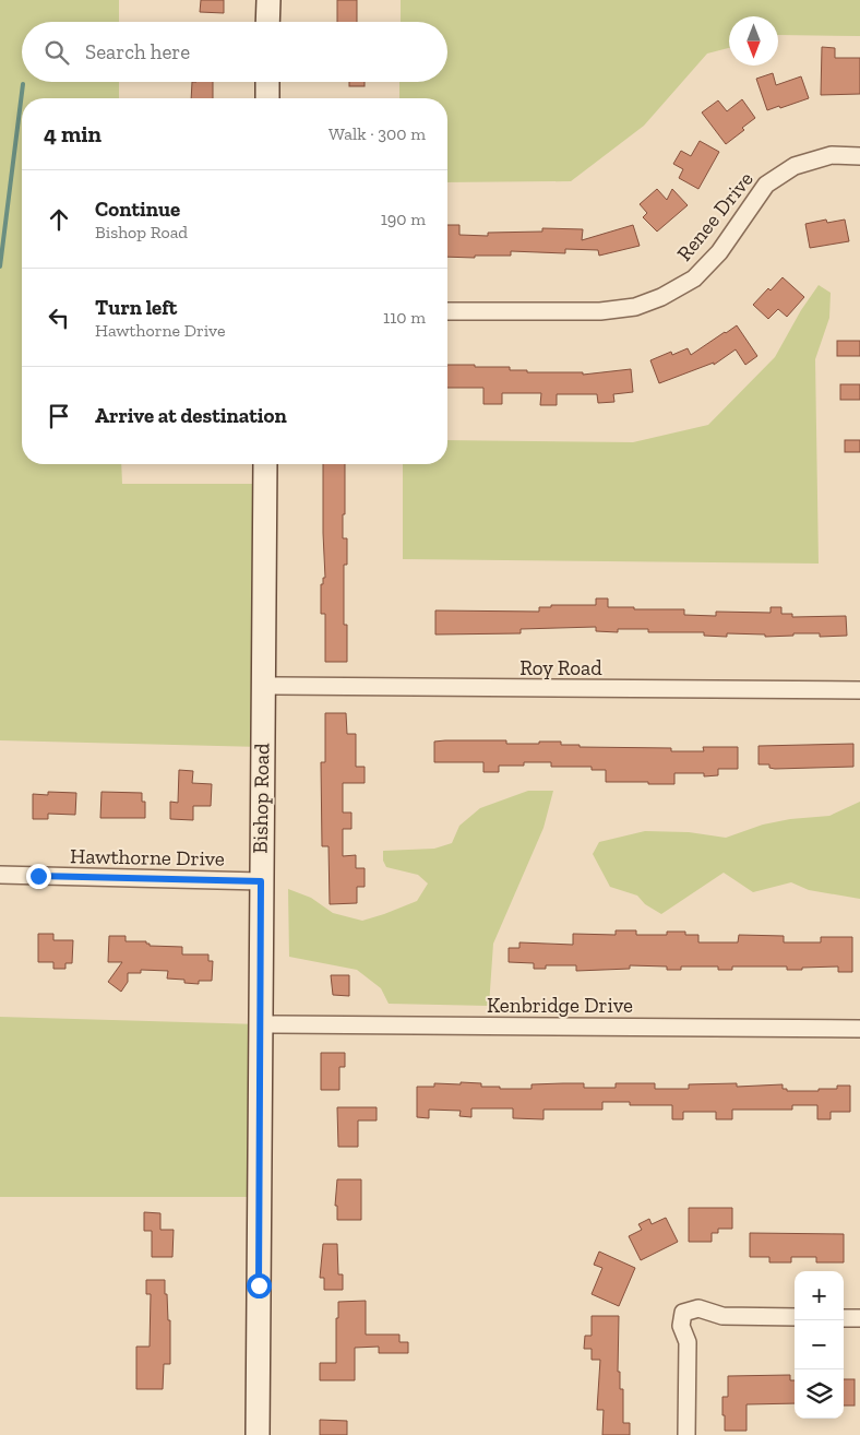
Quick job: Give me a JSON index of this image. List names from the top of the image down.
{
  "streets": {
    "street": [
      "Renee Drive",
      "Roy Road",
      "Bishop Road",
      "Hawthorne Drive",
      "Kenbridge Drive"
    ]
  },
  "crossings": [
    ["Roy Road", "Bishop Road"],
    ["Bishop Road", "Hawthorne Drive"],
    ["Bishop Road", "Kenbridge Drive"]
  ],
  "north": "bottom",
  "page": {
    "search": "Search here",
    "heading": ["4 min", "Walk · 300 m"],
    "list": [
      ["Continue", "Bishop Road", "190 m"],
      ["Turn left", "Hawthorne Drive", "110 m"],
      "Arrive at destination"
    ],
    "map_buttons": ["+", "−"]
  }
}
